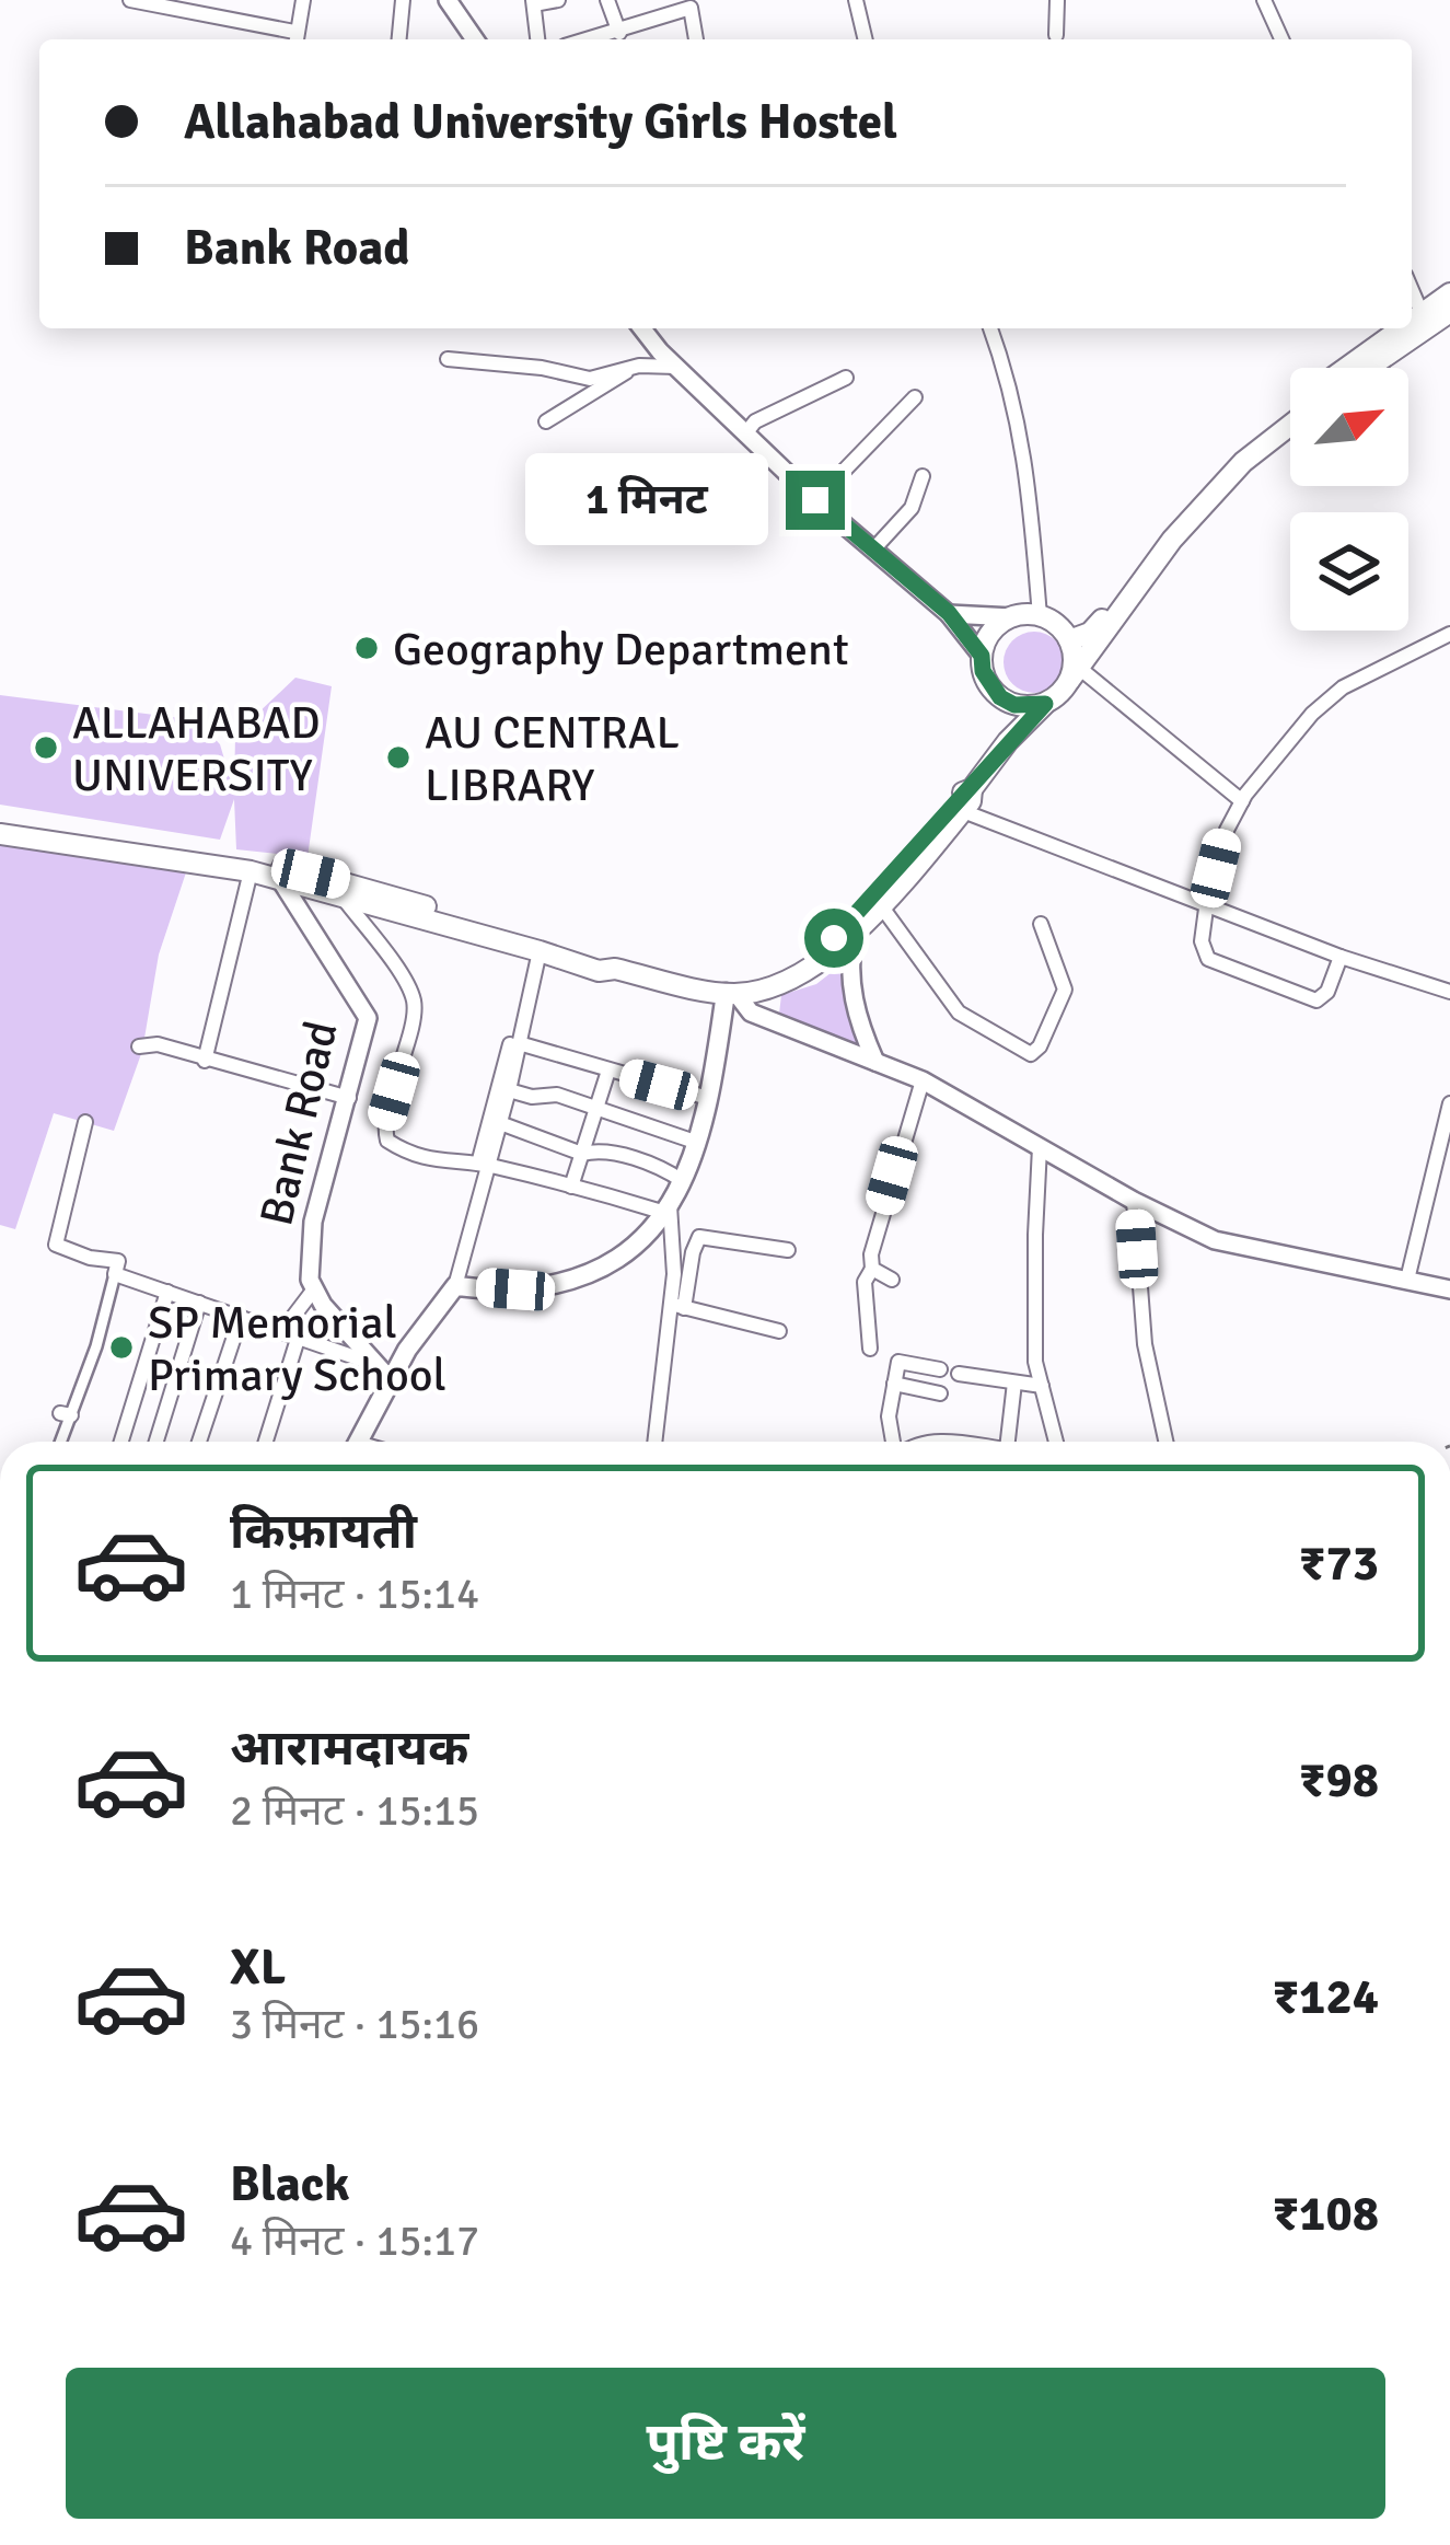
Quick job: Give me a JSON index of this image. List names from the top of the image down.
{
  "streets": {
    "street": ["Bank Road"]
  },
  "places": [
    "Geography Department",
    "ALLAHABAD UNIVERSITY",
    "AU CENTRAL LIBRARY",
    "SP Memorial Primary School"
  ],
  "north": "top right",
  "page": {
    "banner": ["Allahabad University Girls Hostel", "Bank Road"],
    "bubble": "1 मिनट",
    "list": [
      {
        "name": "किफ़ायती",
        "note": "1 मिनट · 15:14",
        "value": "₹73"
      },
      {
        "name": "आरामदायक",
        "note": "2 मिनट · 15:15",
        "value": "₹98"
      },
      {
        "name": "XL",
        "note": "3 मिनट · 15:16",
        "value": "₹124"
      },
      {
        "name": "Black",
        "note": "4 मिनट · 15:17",
        "value": "₹108"
      }
    ],
    "buttons": "पुष्टि करें"
  }
}
